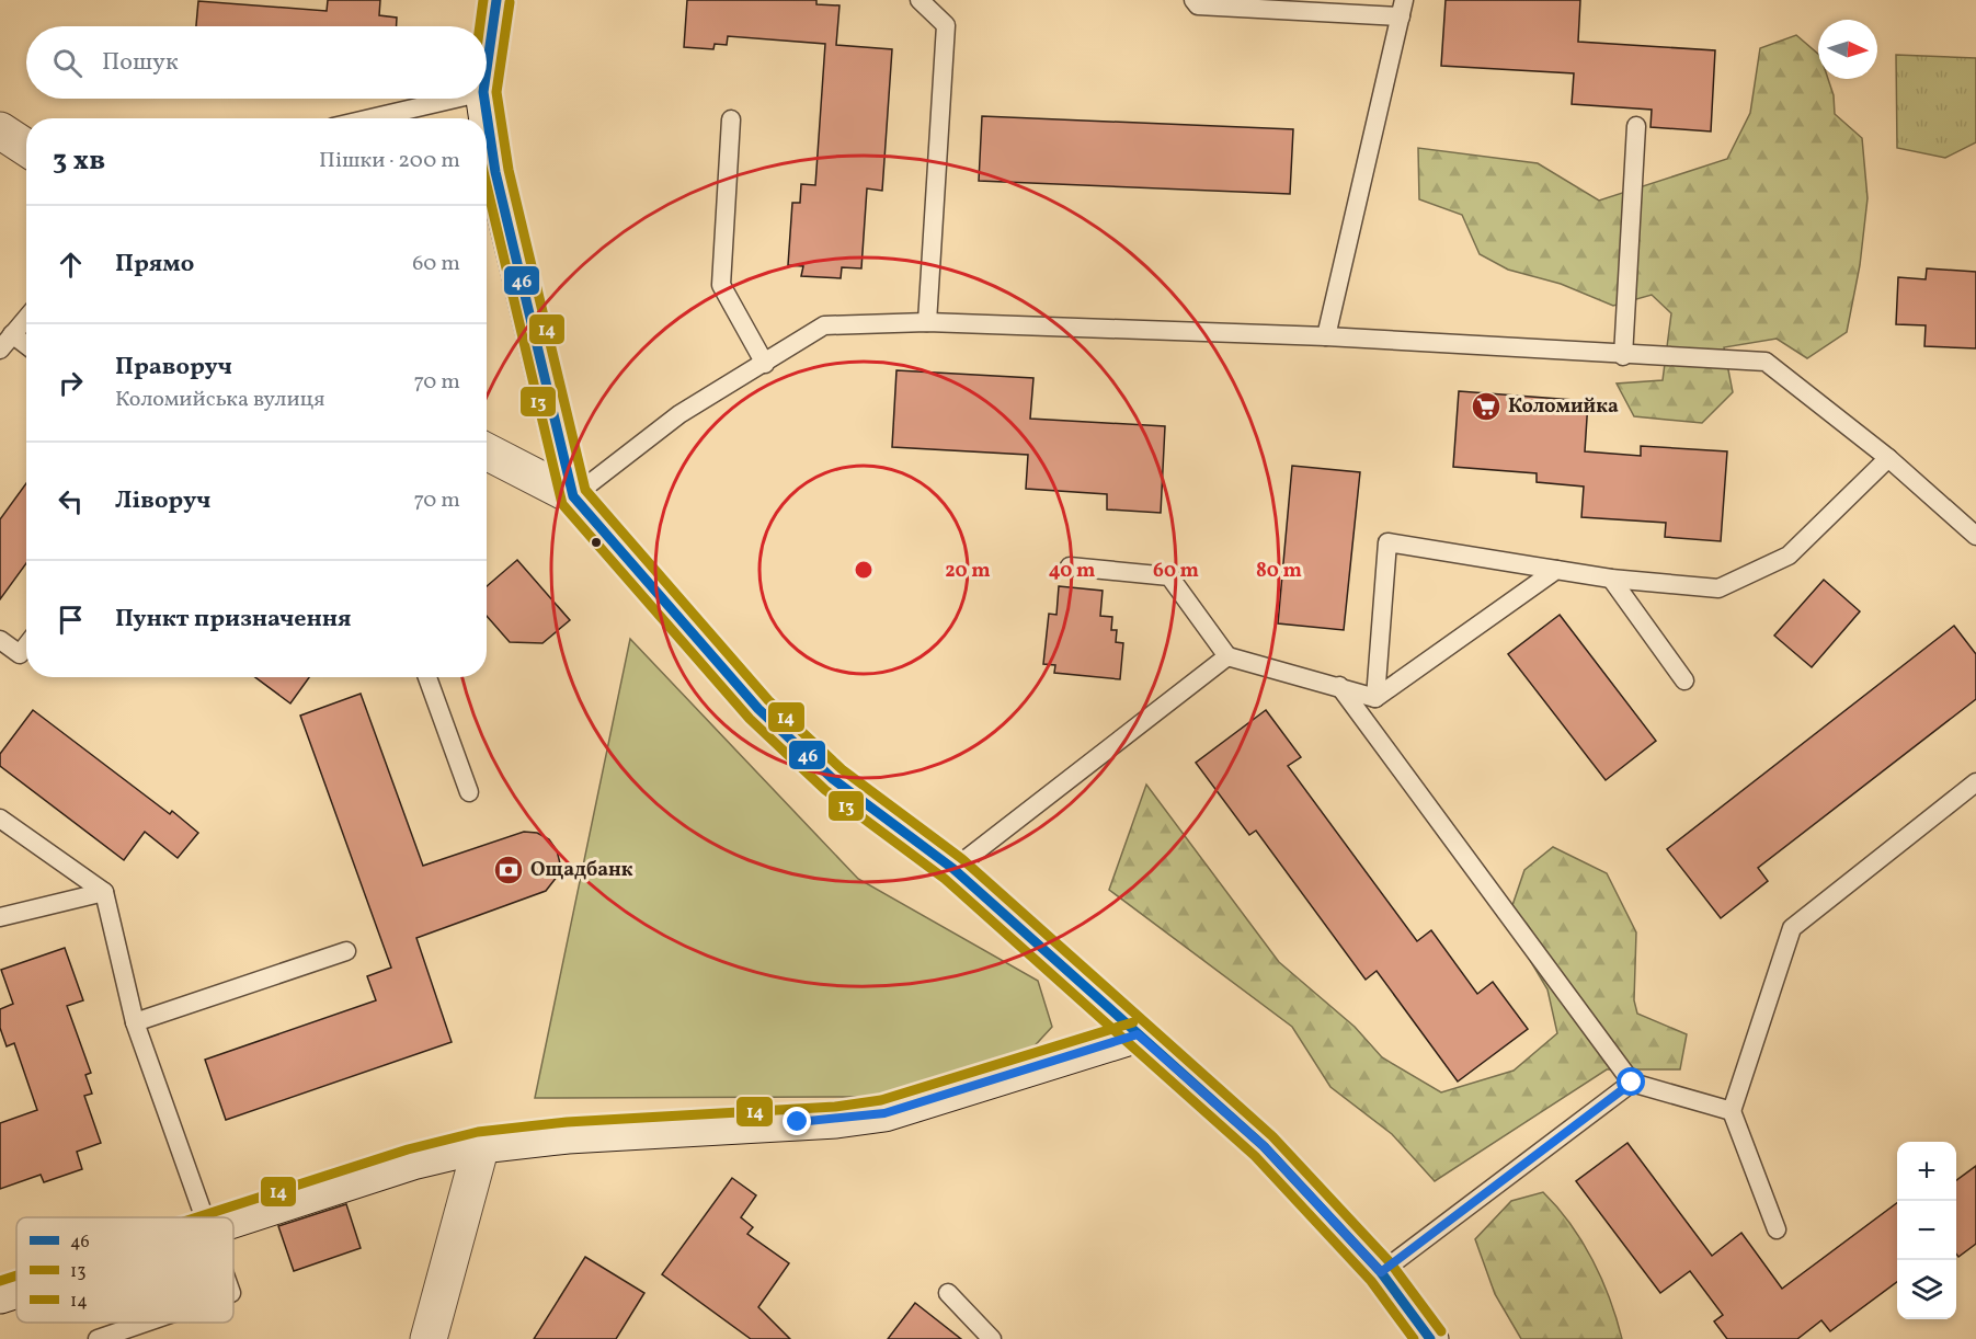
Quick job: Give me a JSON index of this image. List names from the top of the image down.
{
  "places": {
    "supermarket": ["Коломийка"],
    "bank": ["Ощадбанк"]
  },
  "lines": ["transit line 46", "transit line 13", "transit line 14"],
  "legend": ["46", "13", "14"],
  "north": "right",
  "page": {
    "search": "Пошук",
    "heading": ["3 хв", "Пішки · 200 m"],
    "list": [
      ["Прямо", "60 m"],
      ["Праворуч", "Коломийська вулиця", "70 m"],
      ["Ліворуч", "70 m"],
      "Пункт призначення"
    ],
    "map_buttons": ["+", "−"]
  },
  "rings": [
    "20 m",
    "40 m",
    "60 m",
    "80 m"
  ]
}
